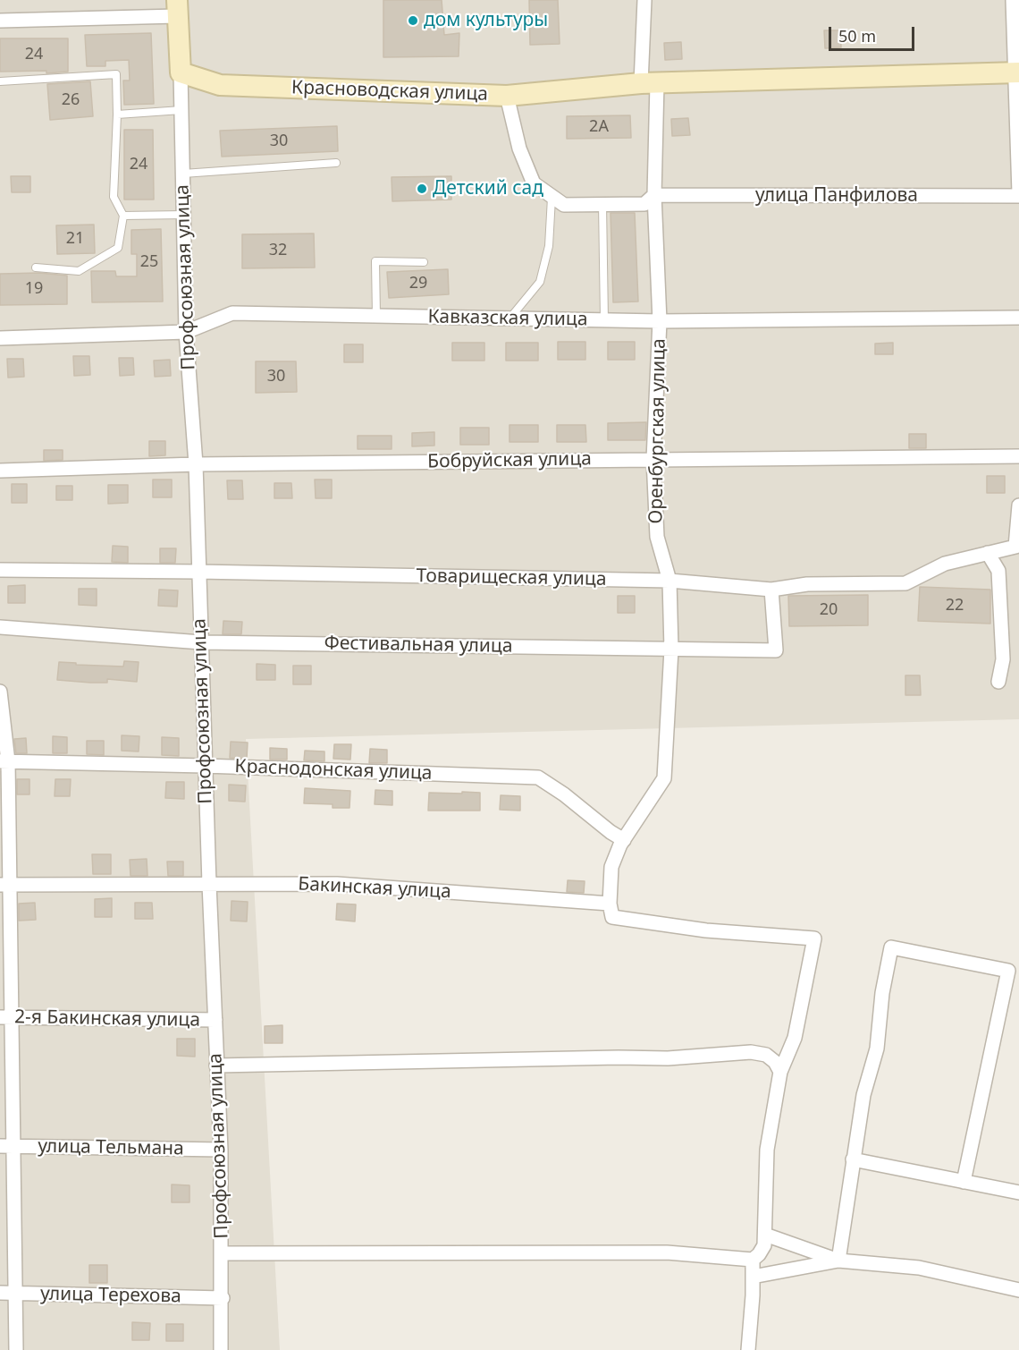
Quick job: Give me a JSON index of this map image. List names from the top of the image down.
{
  "streets": {
    "main road": ["Красноводская улица"],
    "street": [
      "улица Панфилова",
      "Профсоюзная улица",
      "Кавказская улица",
      "Оренбургская улица",
      "Бобруйская улица",
      "Товарищеская улица",
      "Фестивальная улица",
      "Краснодонская улица",
      "Бакинская улица",
      "2-я Бакинская улица",
      "улица Тельмана",
      "улица Терехова"
    ]
  },
  "crossings": [
    ["Красноводская улица", "улица Панфилова"],
    ["Красноводская улица", "Профсоюзная улица"],
    ["Красноводская улица", "Оренбургская улица"],
    ["улица Панфилова", "Оренбургская улица"],
    ["Профсоюзная улица", "Кавказская улица"],
    ["Профсоюзная улица", "Бобруйская улица"],
    ["Профсоюзная улица", "Товарищеская улица"],
    ["Профсоюзная улица", "Фестивальная улица"],
    ["Профсоюзная улица", "Краснодонская улица"],
    ["Профсоюзная улица", "Бакинская улица"],
    ["Профсоюзная улица", "2-я Бакинская улица"],
    ["Профсоюзная улица", "улица Тельмана"],
    ["Профсоюзная улица", "улица Терехова"],
    ["Кавказская улица", "Оренбургская улица"],
    ["Оренбургская улица", "Бобруйская улица"],
    ["Оренбургская улица", "Товарищеская улица"],
    ["Оренбургская улица", "Фестивальная улица"],
    ["Оренбургская улица", "Краснодонская улица"],
    ["Товарищеская улица", "Фестивальная улица"]
  ],
  "places": ["дом культуры", "Детский сад"],
  "house_numbers": [
    "24",
    "26",
    "2А",
    "30",
    "24",
    "21",
    "32",
    "25",
    "29",
    "19",
    "30",
    "22",
    "20"
  ],
  "scale_bar": "50 m"
}
